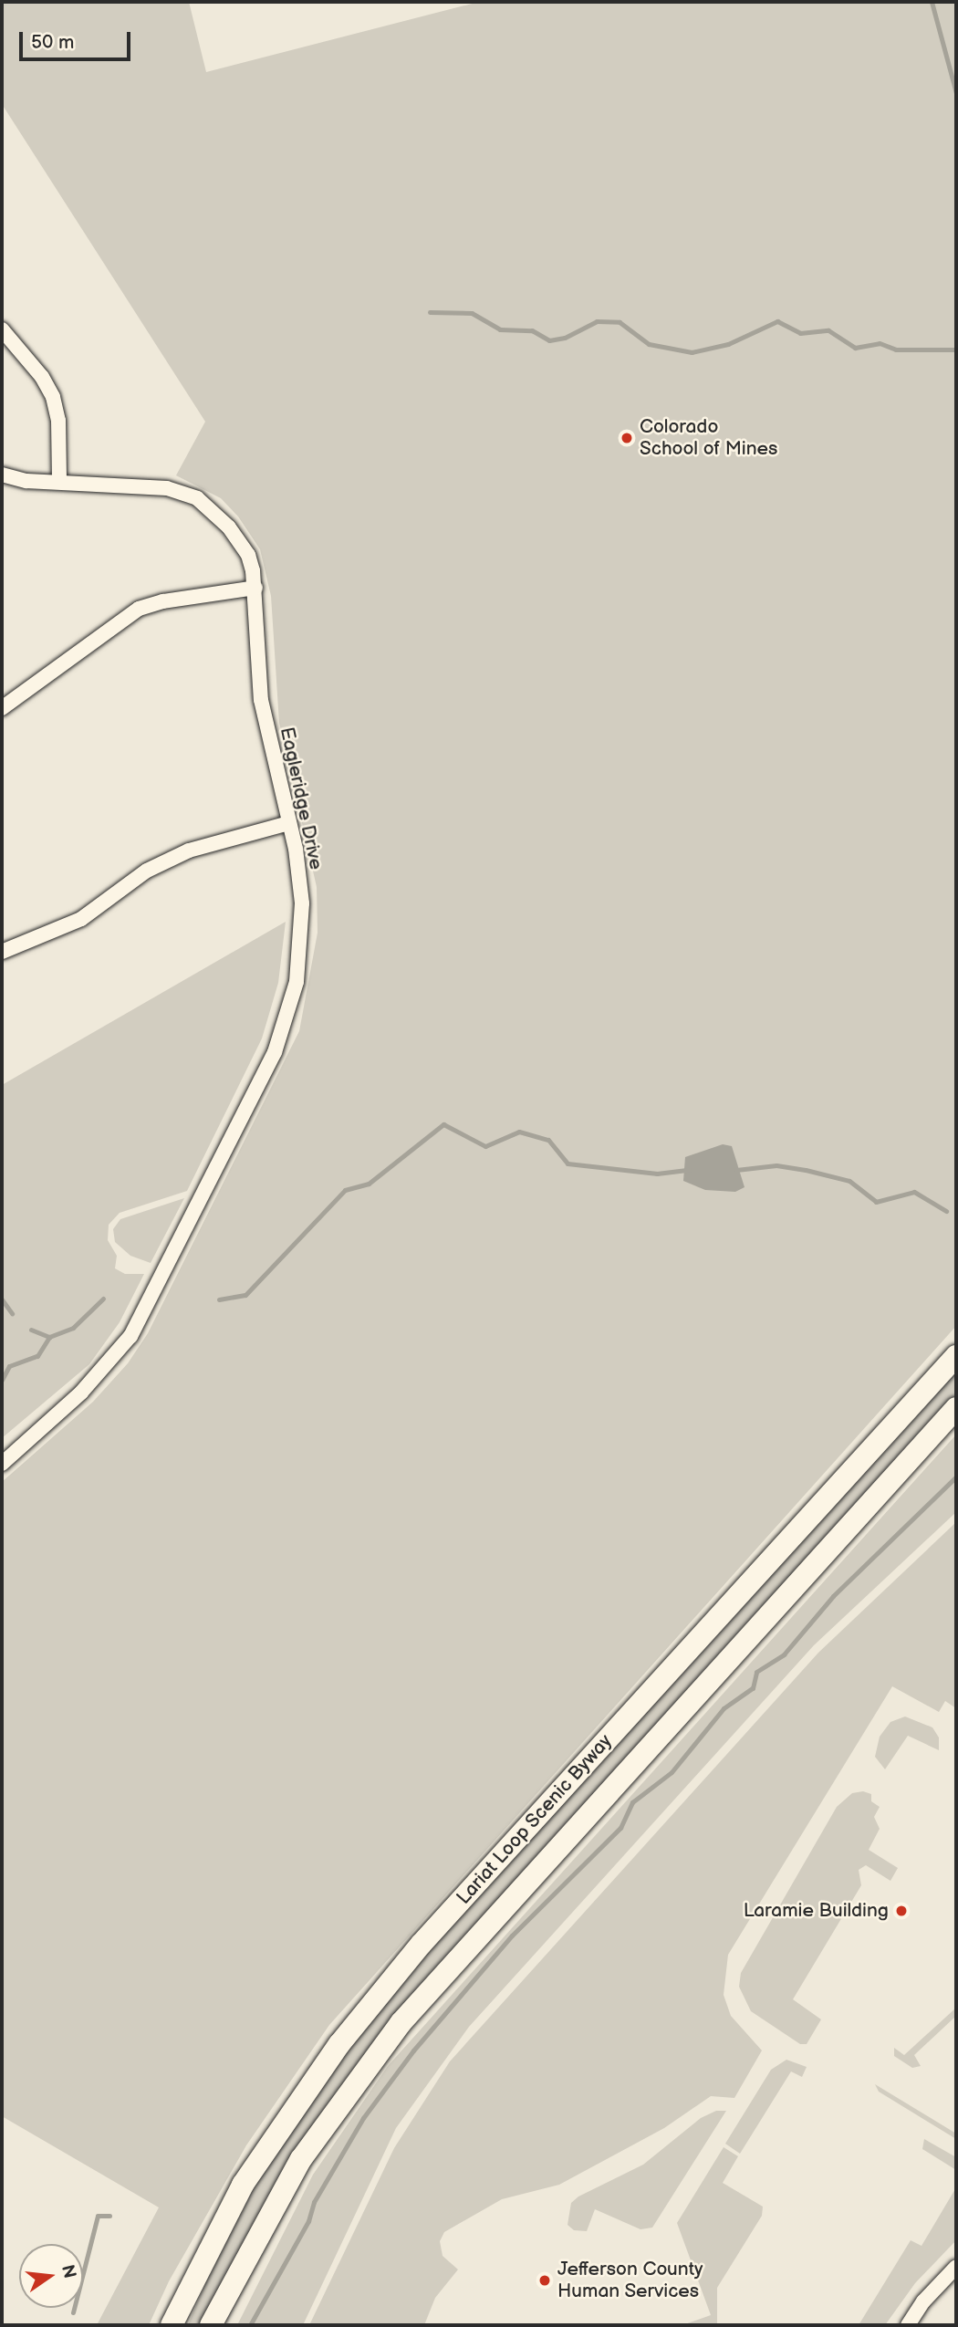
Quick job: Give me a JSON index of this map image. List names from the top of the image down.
{
  "streets": {
    "highway": ["Lariat Loop Scenic Byway"],
    "street": ["Eagleridge Drive"]
  },
  "places": ["Colorado School of Mines", "Laramie Building", "Jefferson County Human Services"],
  "scale_bar": "50 m",
  "north": "right"
}
